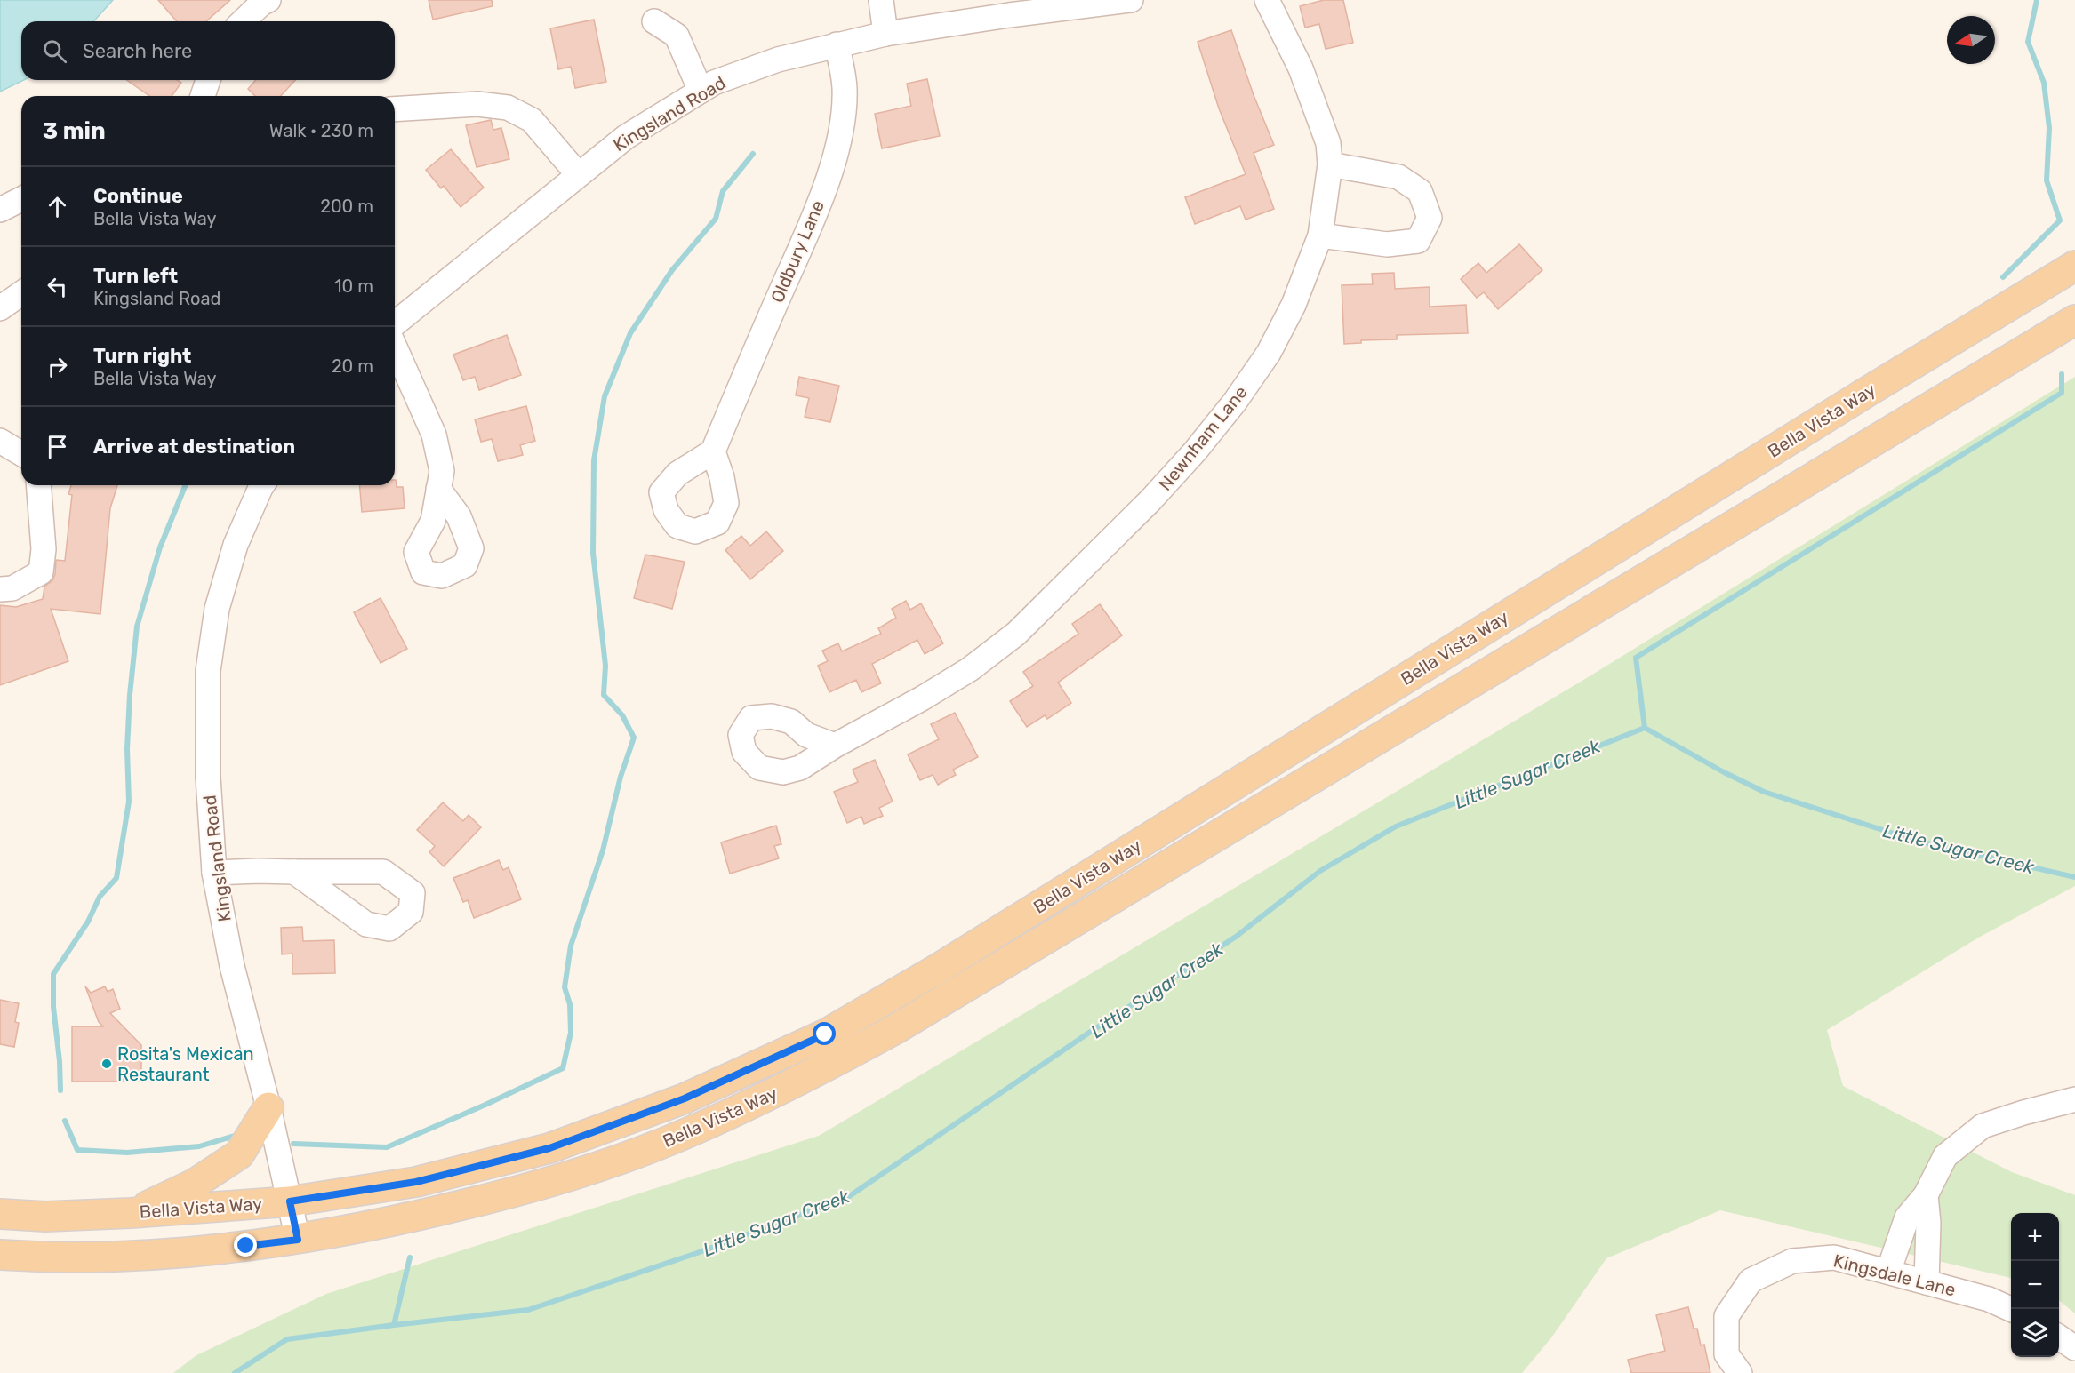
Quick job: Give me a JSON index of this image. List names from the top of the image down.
{
  "streets": {
    "main road": ["Bella Vista Way"],
    "street": [
      "Kingsland Road",
      "Oldbury Lane",
      "Newnham Lane",
      "Kingsdale Lane"
    ]
  },
  "crossings": [
    ["Kingsland Road", "Oldbury Lane"],
    ["Kingsland Road", "Bella Vista Way"]
  ],
  "water": ["Little Sugar Creek"],
  "places": ["Rosita's Mexican Restaurant"],
  "north": "left",
  "page": {
    "search": "Search here",
    "heading": ["3 min", "Walk · 230 m"],
    "list": [
      ["Continue", "Bella Vista Way", "200 m"],
      ["Turn left", "Kingsland Road", "10 m"],
      ["Turn right", "Bella Vista Way", "20 m"],
      "Arrive at destination"
    ],
    "map_buttons": ["+", "−"]
  }
}
